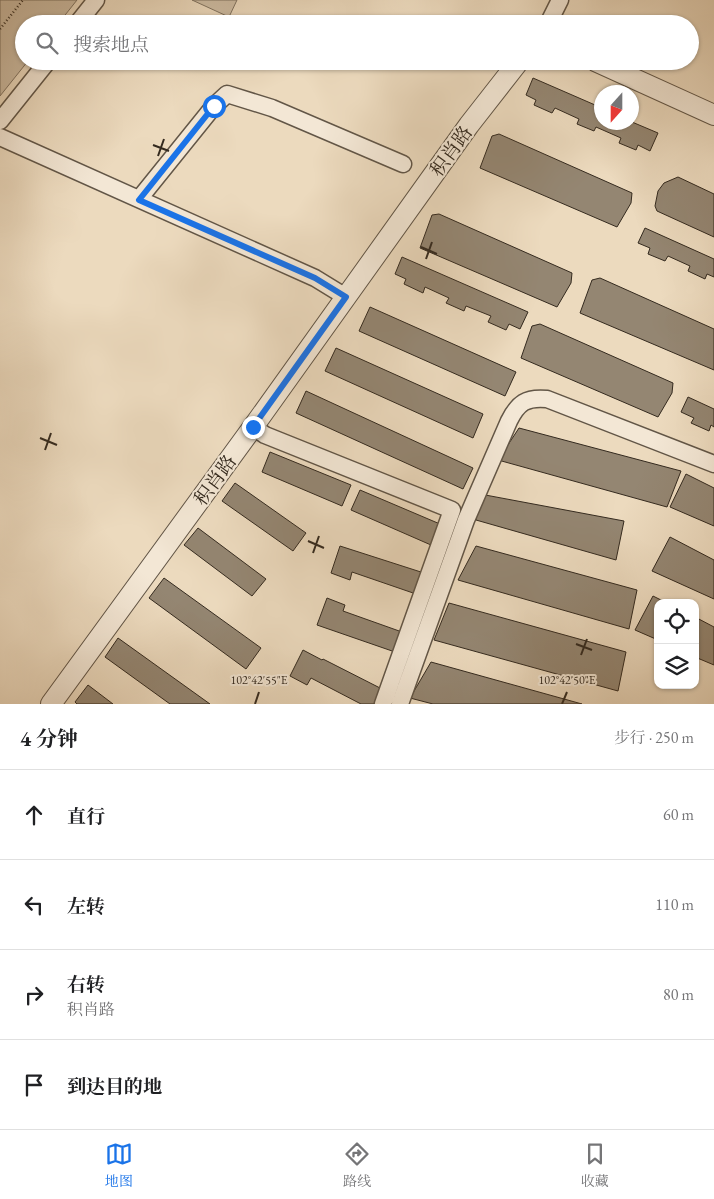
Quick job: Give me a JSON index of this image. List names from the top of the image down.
{
  "streets": {
    "street": ["积肖路"]
  },
  "north": "bottom",
  "page": {
    "search": "搜索地点",
    "heading": ["4 分钟", "步行 · 250 m"],
    "list": [
      ["直行", "60 m"],
      ["左转", "110 m"],
      ["右转", "积肖路", "80 m"],
      "到达目的地"
    ],
    "nav": ["地图", "路线", "收藏"]
  },
  "coordinates": ["102°42'55\"E", "102°42'50\"E"]
}
